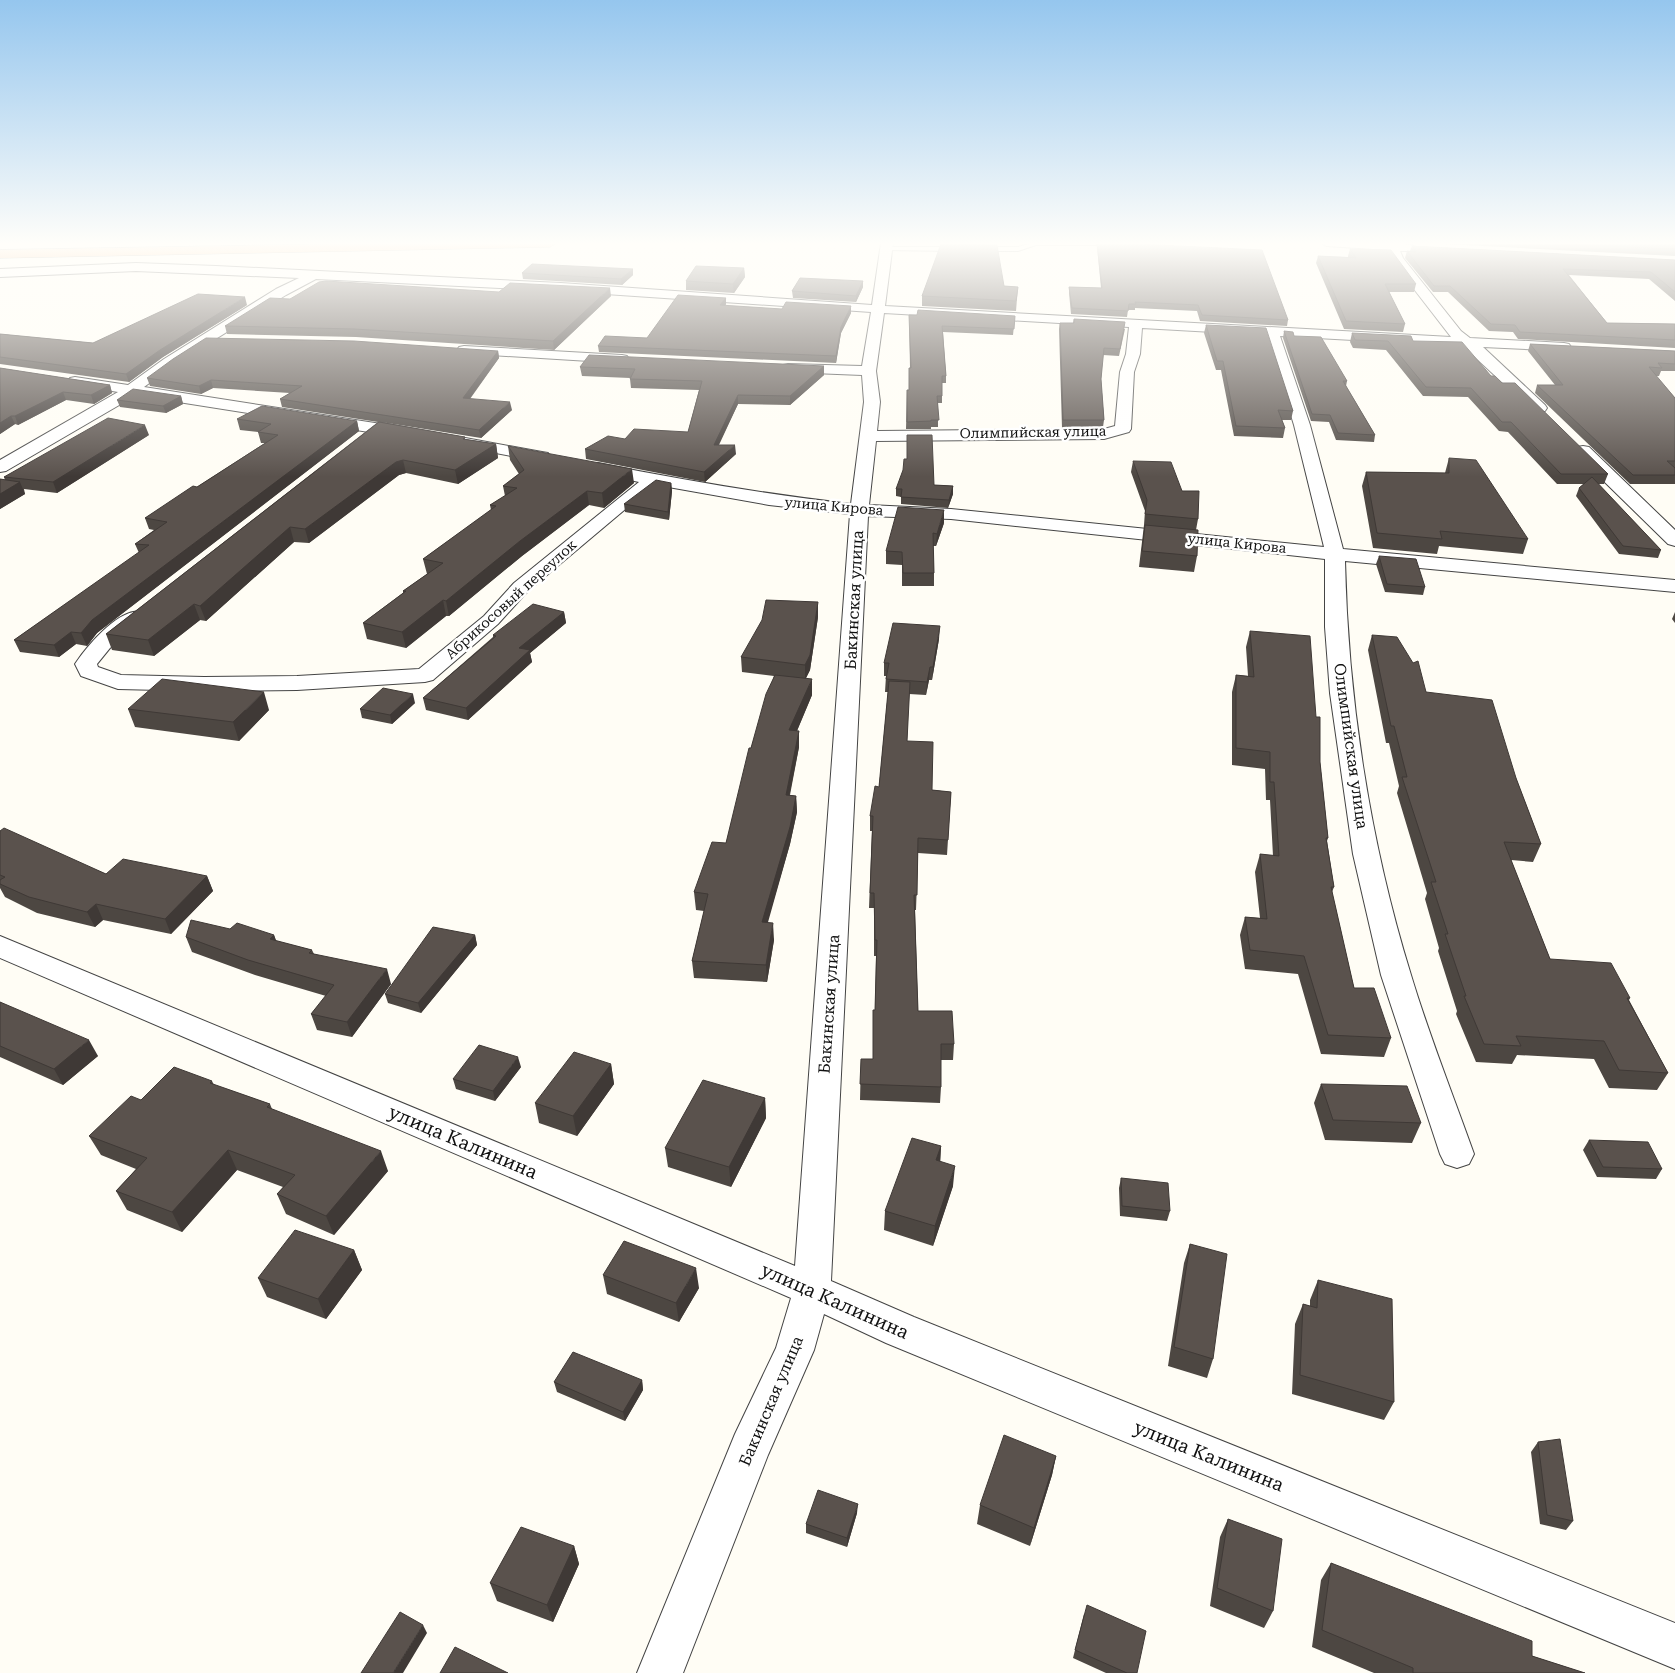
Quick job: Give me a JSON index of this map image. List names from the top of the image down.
{
  "streets": {
    "street": [
      "Олимпийская улица",
      "улица Кирова",
      "Абрикосовый переулок",
      "Бакинская улица",
      "улица Калинина"
    ]
  },
  "crossings": [
    ["Олимпийская улица", "улица Кирова"],
    ["Олимпийская улица", "Бакинская улица"],
    ["улица Кирова", "Абрикосовый переулок"],
    ["улица Кирова", "Бакинская улица"],
    ["Бакинская улица", "улица Калинина"]
  ]
}
